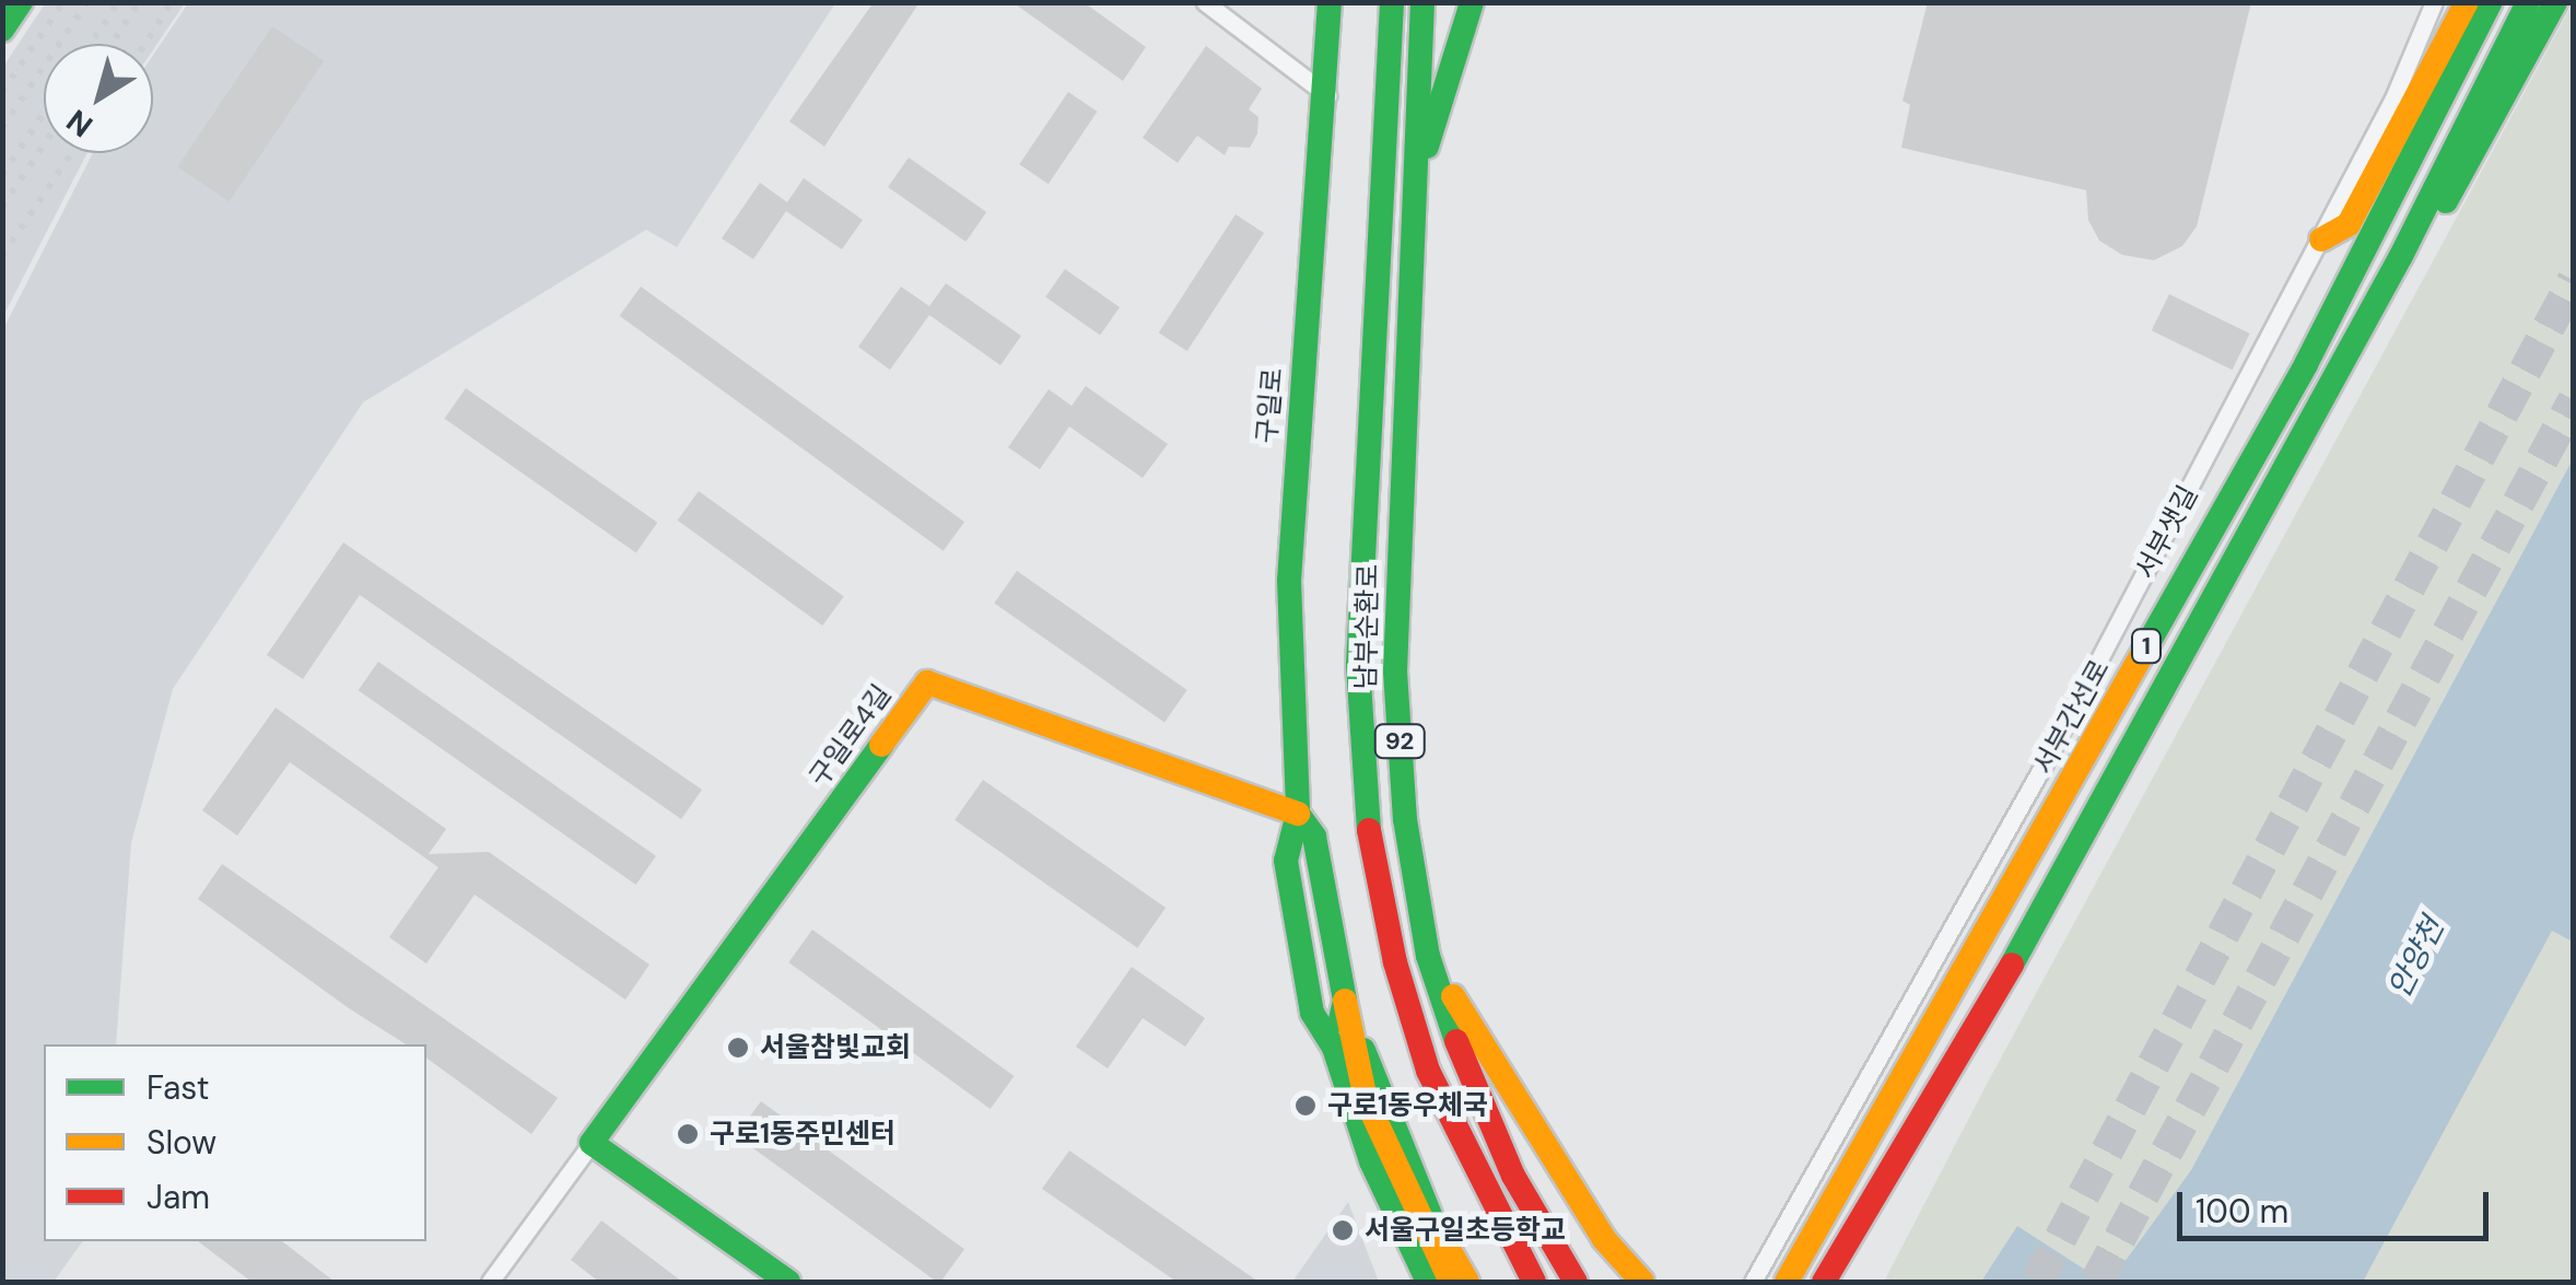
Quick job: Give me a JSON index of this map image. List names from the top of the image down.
{
  "streets": {
    "main road": [
      "구일로",
      "남부순환로",
      "1",
      "서부간선로",
      "구일로4길",
      "92"
    ],
    "street": ["서부샛길"]
  },
  "crossings": [
    ["구일로", "구일로4길"]
  ],
  "water": ["안양천"],
  "places": [
    "서울참빛교회",
    "구로1동우체국",
    "구로1동주민센터",
    "서울구일초등학교"
  ],
  "legend": ["Fast", "Slow", "Jam"],
  "scale_bar": "100 m",
  "north": "bottom left"
}
